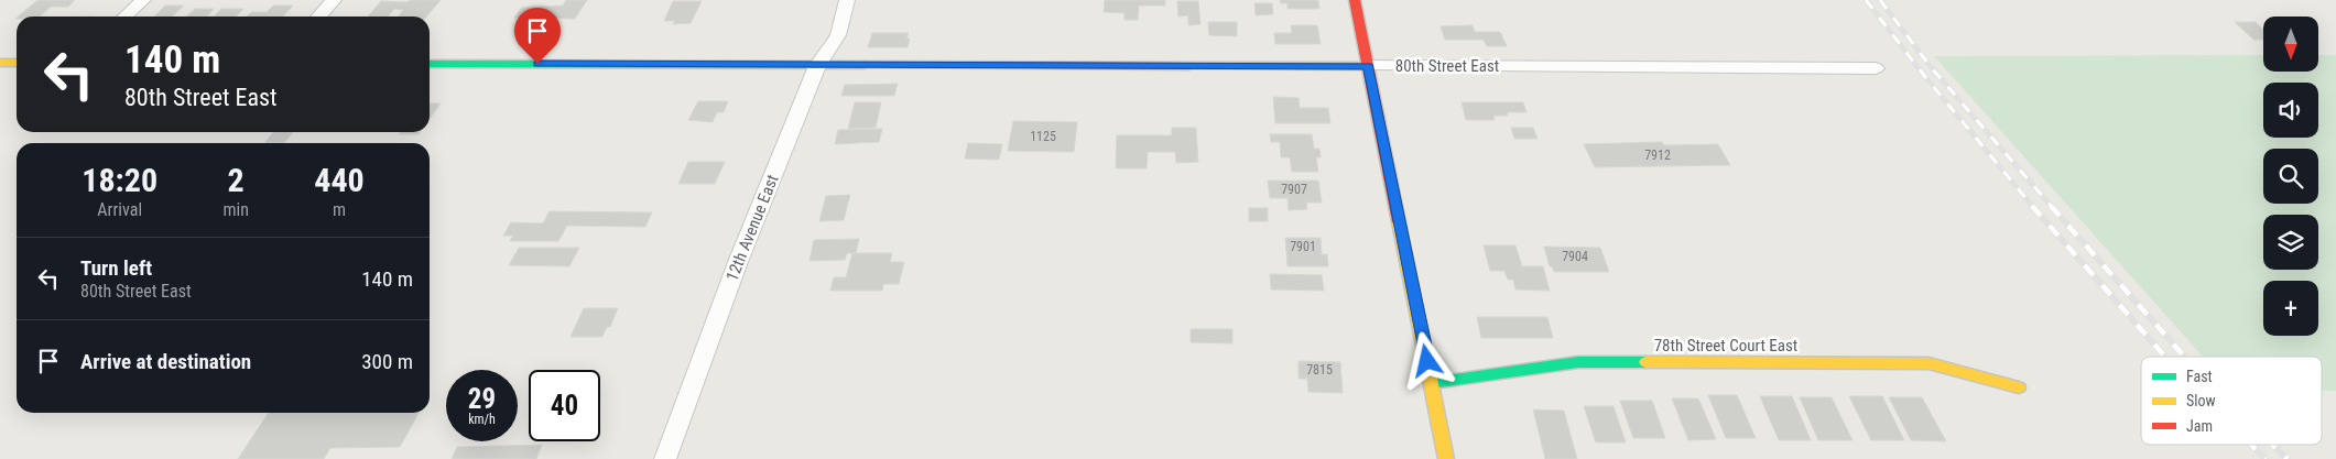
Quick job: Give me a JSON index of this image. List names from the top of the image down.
{
  "streets": {
    "street": ["80th Street East", "12th Avenue East", "78th Street Court East"]
  },
  "crossings": [
    ["80th Street East", "12th Avenue East"]
  ],
  "house_numbers": [
    "1125",
    "7912",
    "7907",
    "7901",
    "7904",
    "7815"
  ],
  "legend": ["Fast", "Slow", "Jam"],
  "north": "bottom",
  "page": {
    "map_buttons": "+",
    "turn": ["140 m", "80th Street East"],
    "eta": [
      "18:20",
      "Arrival",
      "2",
      "min",
      "440",
      "m"
    ],
    "list": [
      {
        "name": "Turn left",
        "note": "80th Street East",
        "value": "140 m"
      },
      {
        "name": "Arrive at destination",
        "value": "300 m"
      }
    ],
    "speed": "29 km/h",
    "limit": "40"
  }
}
